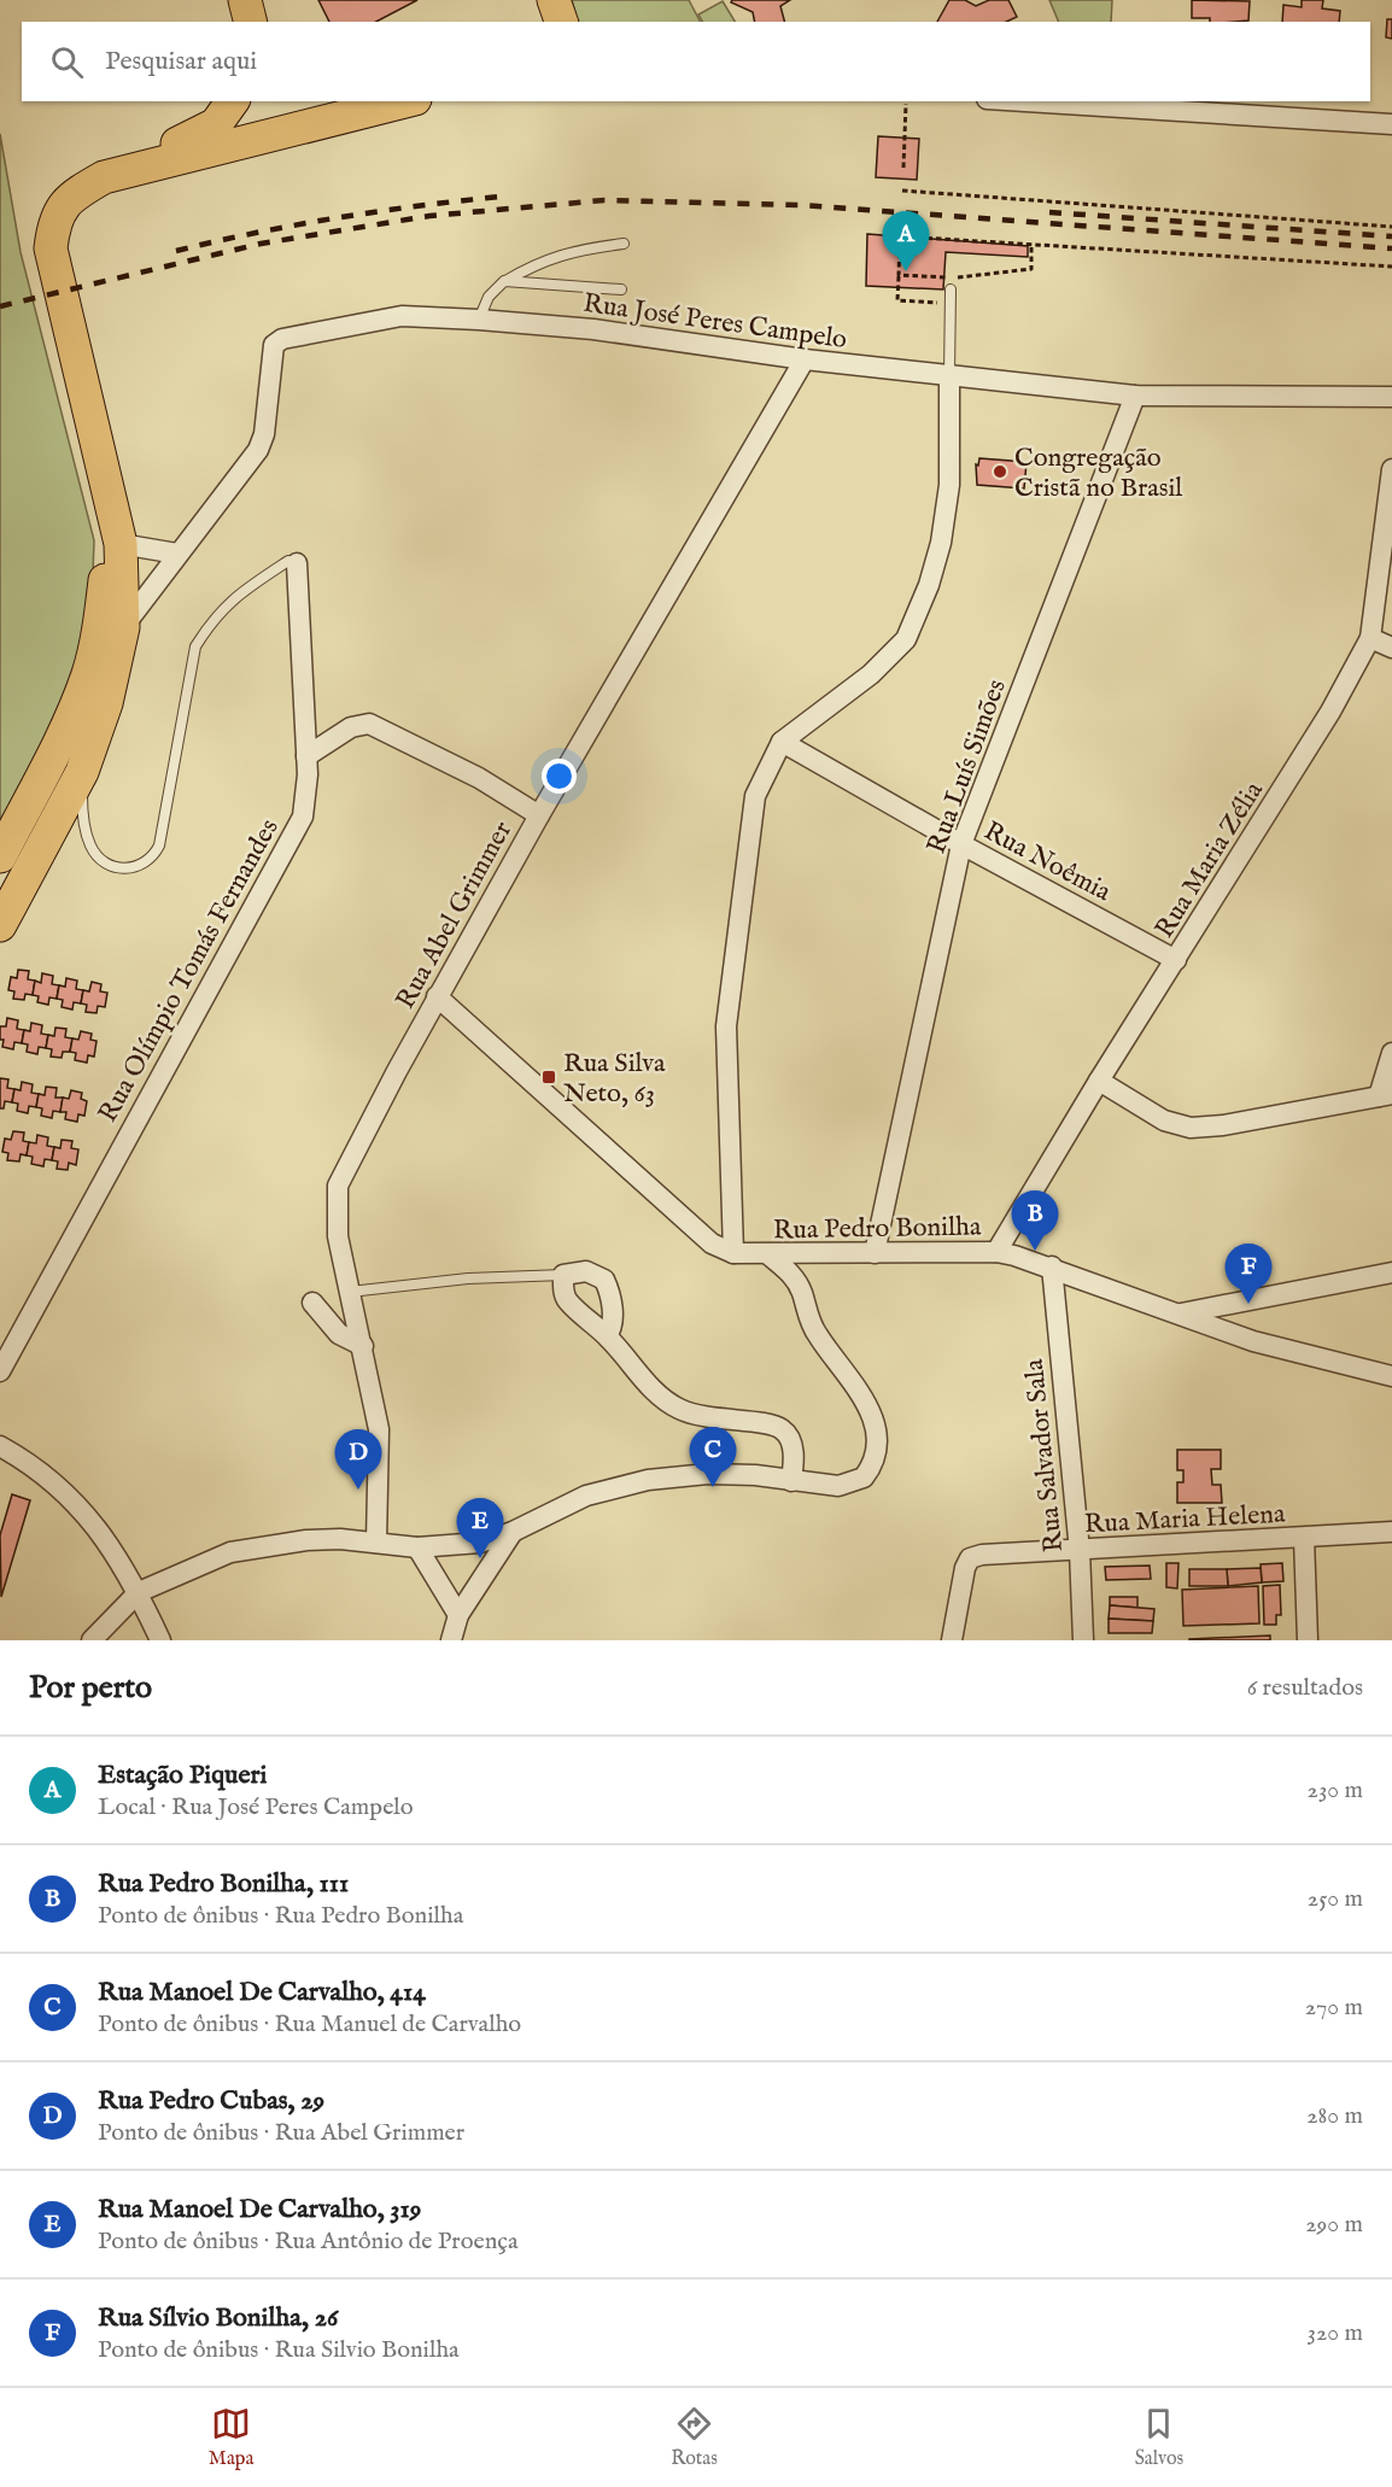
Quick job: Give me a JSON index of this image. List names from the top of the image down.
{
  "streets": {
    "street": [
      "Rua José Peres Campelo",
      "Rua Luís Simões",
      "Rua Maria Zélia",
      "Rua Noêmia",
      "Rua Abel Grimmer",
      "Rua Olímpio Tomás Fernandes",
      "Rua Pedro Bonilha",
      "Rua Salvador Sala",
      "Rua Maria Helena"
    ]
  },
  "crossings": [
    ["Rua José Peres Campelo", "Rua Luís Simões"],
    ["Rua José Peres Campelo", "Rua Abel Grimmer"],
    ["Rua Luís Simões", "Rua Noêmia"],
    ["Rua Luís Simões", "Rua Pedro Bonilha"],
    ["Rua Maria Zélia", "Rua Noêmia"],
    ["Rua Maria Zélia", "Rua Pedro Bonilha"],
    ["Rua Pedro Bonilha", "Rua Salvador Sala"],
    ["Rua Salvador Sala", "Rua Maria Helena"]
  ],
  "places": {
    "other": ["Congregação Cristã no Brasil"],
    "transit": ["Rua Silva Neto, 63"]
  },
  "page": {
    "search": "Pesquisar aqui",
    "pins": [
      "A",
      "B",
      "F",
      "C",
      "D",
      "E"
    ],
    "heading": ["Por perto", "6 resultados"],
    "list": [
      {
        "mark": "A",
        "name": "Estação Piqueri",
        "note": "Local · Rua José Peres Campelo",
        "value": "230 m"
      },
      {
        "mark": "B",
        "name": "Rua Pedro Bonilha, 111",
        "note": "Ponto de ônibus · Rua Pedro Bonilha",
        "value": "250 m"
      },
      {
        "mark": "C",
        "name": "Rua Manoel De Carvalho, 414",
        "note": "Ponto de ônibus · Rua Manuel de Carvalho",
        "value": "270 m"
      },
      {
        "mark": "D",
        "name": "Rua Pedro Cubas, 29",
        "note": "Ponto de ônibus · Rua Abel Grimmer",
        "value": "280 m"
      },
      {
        "mark": "E",
        "name": "Rua Manoel De Carvalho, 319",
        "note": "Ponto de ônibus · Rua Antônio de Proença",
        "value": "290 m"
      },
      {
        "mark": "F",
        "name": "Rua Sílvio Bonilha, 26",
        "note": "Ponto de ônibus · Rua Silvio Bonilha",
        "value": "320 m"
      }
    ],
    "nav": ["Mapa", "Rotas", "Salvos"]
  }
}
